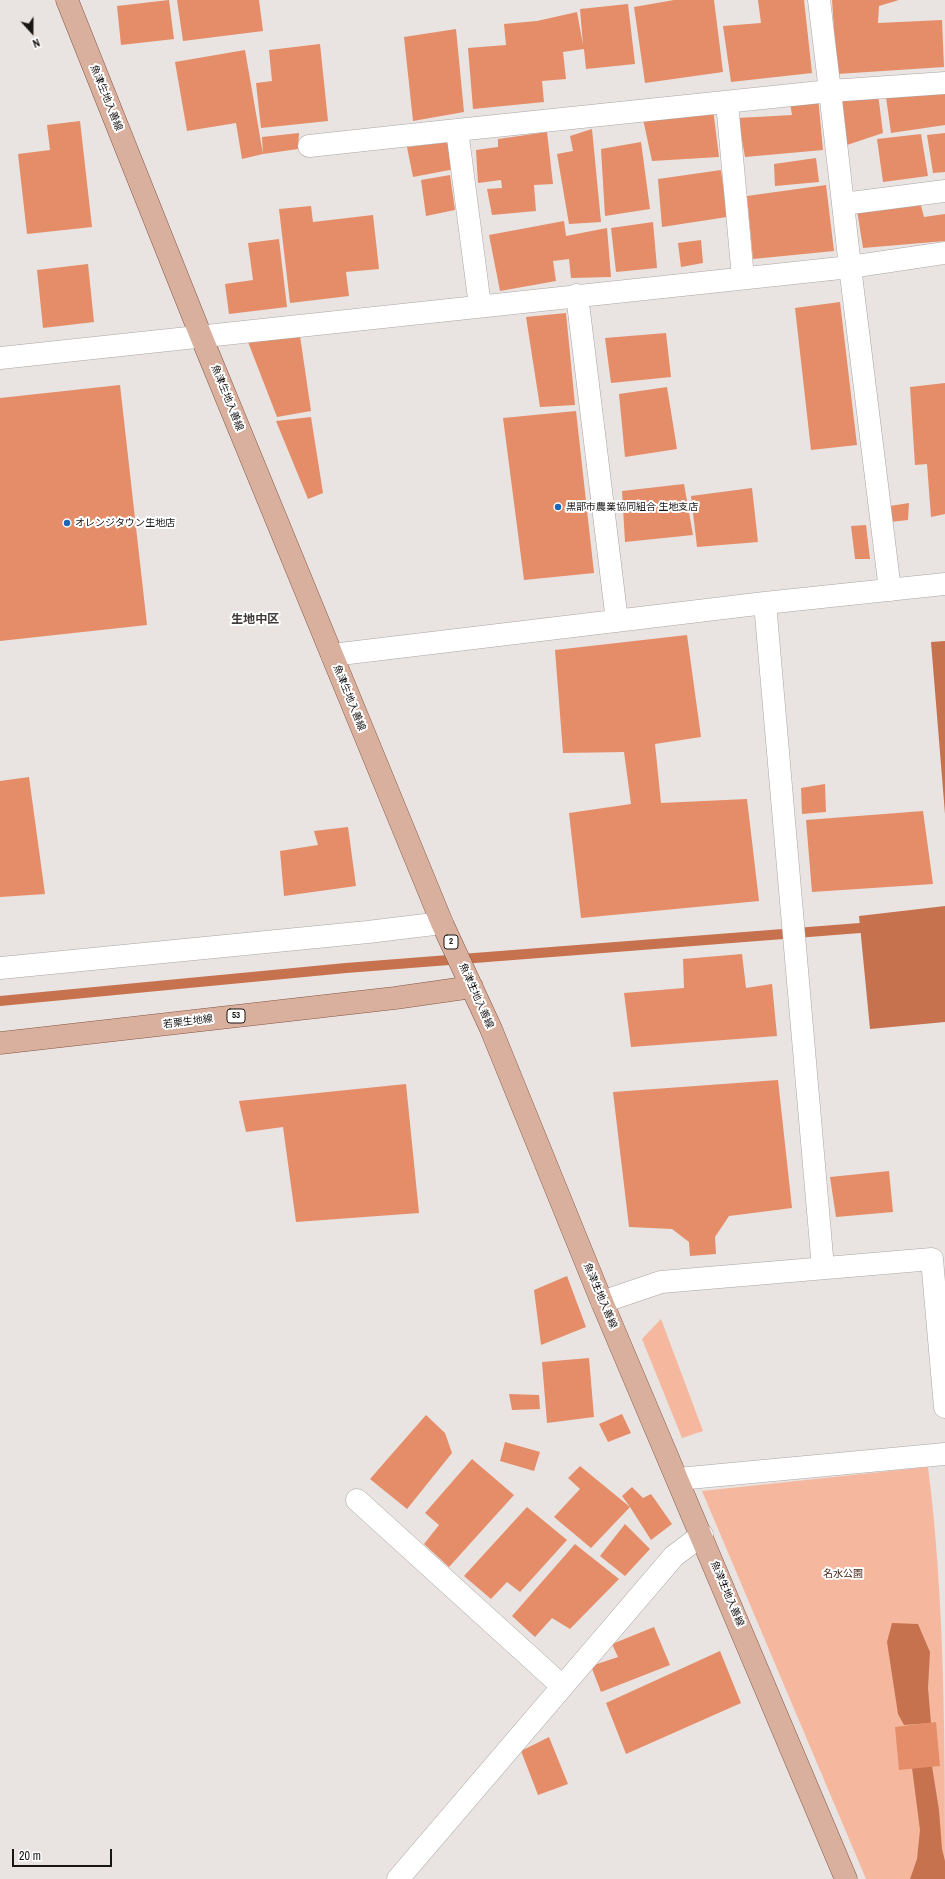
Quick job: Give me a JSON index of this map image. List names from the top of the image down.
{
  "streets": {
    "main road": [
      "魚津生地入善線",
      "2",
      "53",
      "若栗生地線"
    ]
  },
  "crossings": [
    ["魚津生地入善線", "若栗生地線"]
  ],
  "districts": ["生地中区"],
  "parks": ["名水公園"],
  "places": ["黒部市農業協同組合 生地支店", "オレンジタウン生地店"],
  "scale_bar": "20 m",
  "north": "bottom"
}
